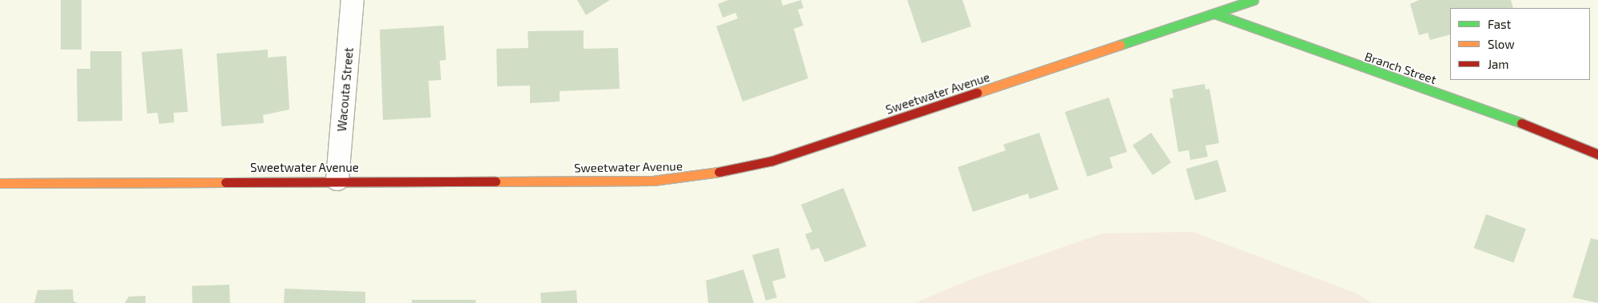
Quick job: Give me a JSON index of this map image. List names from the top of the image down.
{
  "streets": {
    "street": ["Branch Street", "Wacouta Street", "Sweetwater Avenue"]
  },
  "crossings": [
    ["Branch Street", "Sweetwater Avenue"],
    ["Wacouta Street", "Sweetwater Avenue"]
  ],
  "legend": ["Fast", "Slow", "Jam"]
}
